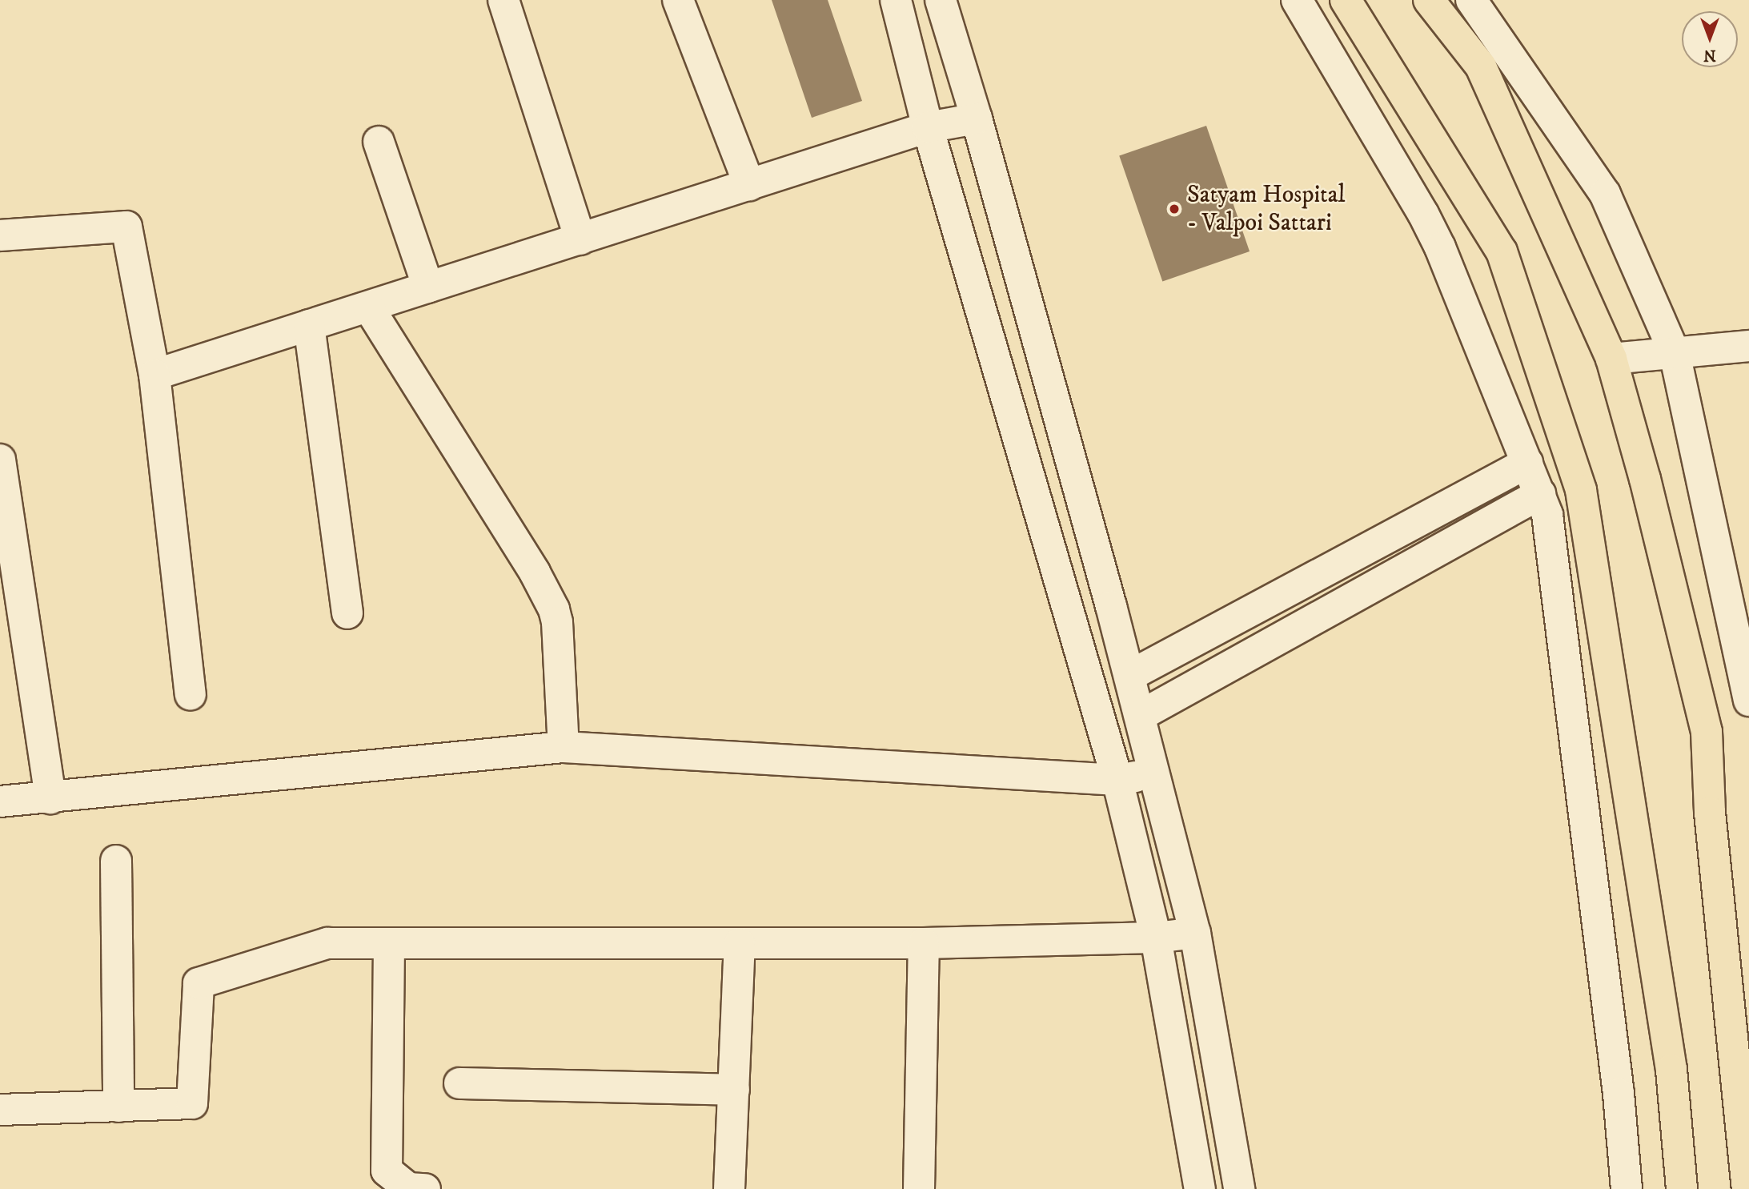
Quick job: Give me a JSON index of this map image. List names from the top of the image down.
{
  "places": ["Satyam Hospital - Valpoi Sattari"],
  "north": "bottom"
}
